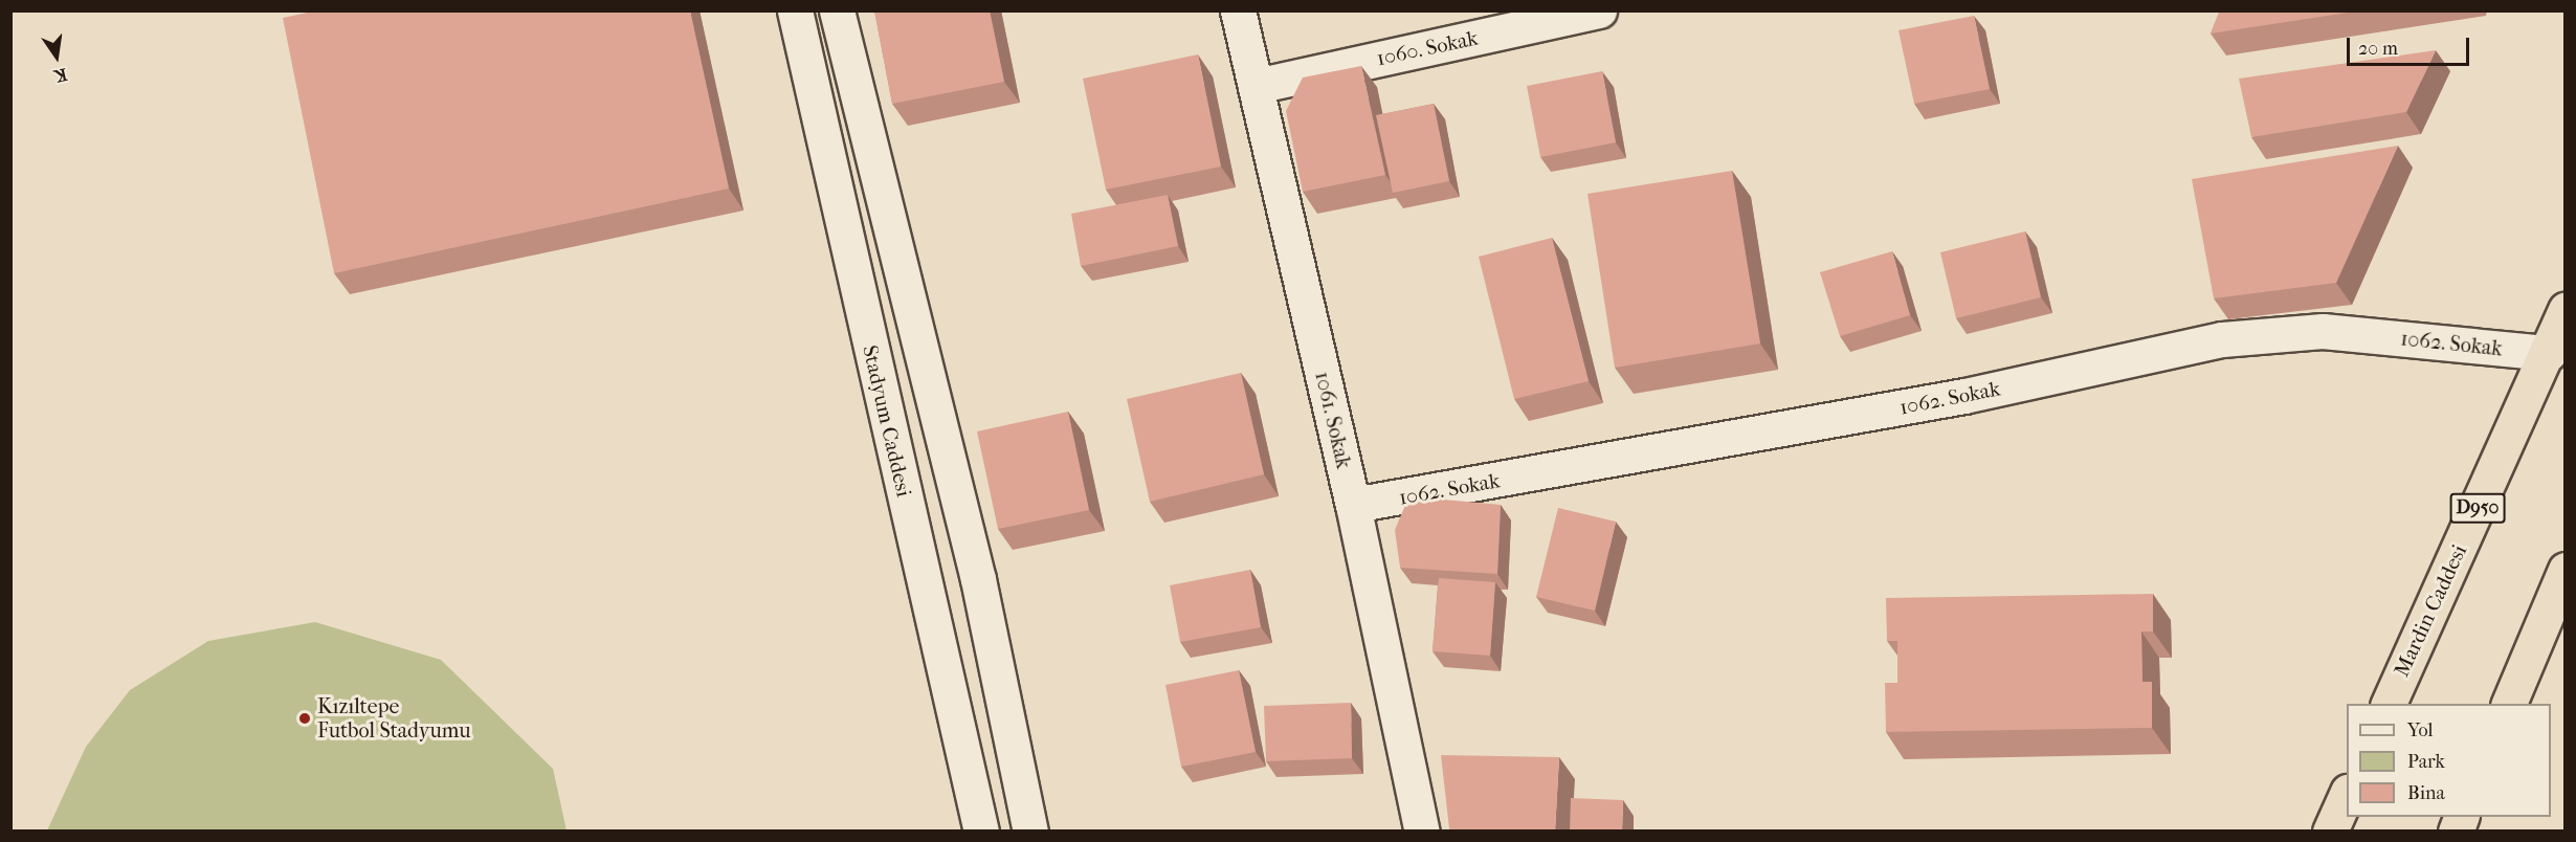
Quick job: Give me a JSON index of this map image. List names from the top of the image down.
{
  "streets": {
    "highway": ["D950", "Mardin Caddesi"],
    "street": [
      "1060. Sokak",
      "1062. Sokak",
      "1061. Sokak",
      "Stadyum Caddesi"
    ]
  },
  "crossings": [
    ["1060. Sokak", "1061. Sokak"],
    ["1062. Sokak", "1061. Sokak"],
    ["1062. Sokak", "Mardin Caddesi"]
  ],
  "places": ["Kızıltepe Futbol Stadyumu"],
  "legend": ["Yol", "Park", "Bina"],
  "scale_bar": "20 m",
  "north": "bottom"
}
